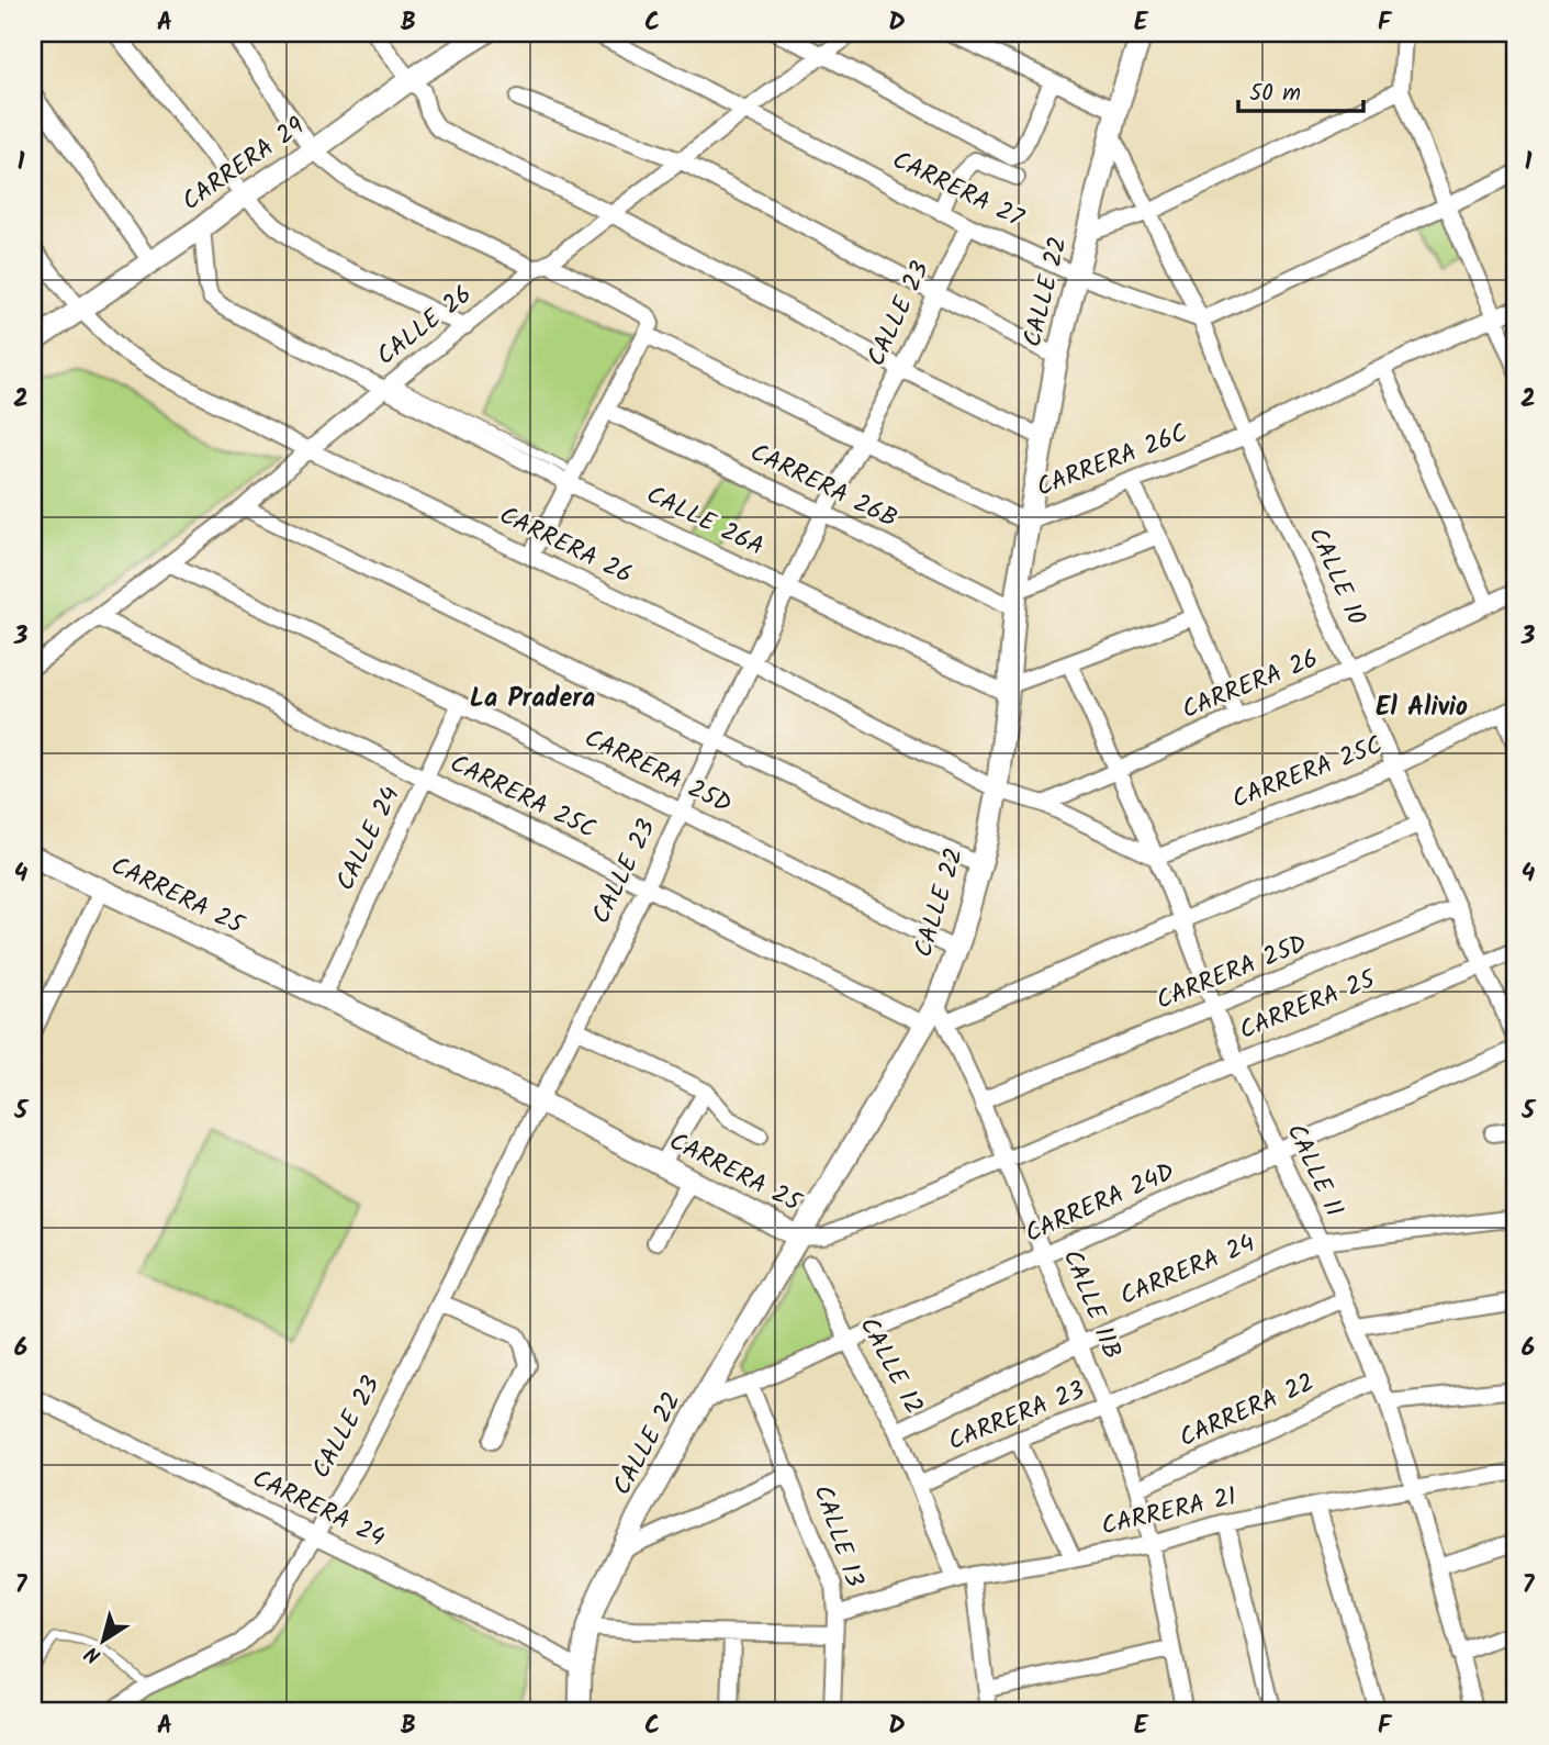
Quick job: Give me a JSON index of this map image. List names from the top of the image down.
{
  "streets": {
    "street": [
      "CARRERA 29",
      "CARRERA 27",
      "CALLE 22",
      "CALLE 23",
      "CALLE 26",
      "CARRERA 26C",
      "CARRERA 26B",
      "CALLE 26A",
      "CARRERA 26",
      "CALLE 10",
      "CARRERA 25D",
      "CARRERA 25C",
      "CALLE 24",
      "CARRERA 25",
      "CALLE 11",
      "CARRERA 24D",
      "CARRERA 24",
      "CALLE 11B",
      "CALLE 12",
      "CARRERA 22",
      "CARRERA 23",
      "CARRERA 21",
      "CALLE 13"
    ]
  },
  "crossings": [
    ["CARRERA 29", "CALLE 26A"],
    ["CARRERA 29", "CARRERA 26"],
    ["CARRERA 27", "CALLE 22"],
    ["CARRERA 27", "CALLE 23"],
    ["CARRERA 27", "CALLE 26"],
    ["CARRERA 27", "CALLE 10"],
    ["CALLE 22", "CARRERA 26C"],
    ["CALLE 22", "CARRERA 26B"],
    ["CALLE 22", "CALLE 26A"],
    ["CALLE 22", "CARRERA 26"],
    ["CALLE 22", "CALLE 10"],
    ["CALLE 22", "CARRERA 25D"],
    ["CALLE 22", "CARRERA 25C"],
    ["CALLE 22", "CARRERA 25"],
    ["CALLE 22", "CARRERA 24D"],
    ["CALLE 22", "CARRERA 24"],
    ["CALLE 22", "CALLE 11B"],
    ["CALLE 23", "CARRERA 26C"],
    ["CALLE 23", "CARRERA 26B"],
    ["CALLE 23", "CALLE 26A"],
    ["CALLE 23", "CARRERA 26"],
    ["CALLE 23", "CARRERA 25D"],
    ["CALLE 23", "CARRERA 25C"],
    ["CALLE 23", "CARRERA 25"],
    ["CALLE 23", "CARRERA 24"],
    ["CALLE 26", "CALLE 26A"],
    ["CALLE 26", "CARRERA 26"],
    ["CALLE 26", "CARRERA 25D"],
    ["CALLE 26", "CARRERA 25C"],
    ["CARRERA 26C", "CALLE 10"],
    ["CARRERA 26", "CALLE 10"],
    ["CARRERA 26", "CARRERA 25C"],
    ["CARRERA 26", "CALLE 11"],
    ["CALLE 10", "CARRERA 25D"],
    ["CALLE 10", "CARRERA 25C"],
    ["CALLE 10", "CARRERA 25"],
    ["CARRERA 25D", "CALLE 24"],
    ["CARRERA 25D", "CALLE 11"],
    ["CARRERA 25D", "CALLE 11B"],
    ["CARRERA 25C", "CALLE 24"],
    ["CARRERA 25C", "CALLE 11"],
    ["CARRERA 25C", "CALLE 11B"],
    ["CALLE 24", "CARRERA 25"],
    ["CARRERA 25", "CALLE 11"],
    ["CARRERA 25", "CALLE 11B"],
    ["CALLE 11", "CARRERA 24D"],
    ["CALLE 11", "CARRERA 24"],
    ["CALLE 11", "CARRERA 22"],
    ["CALLE 11", "CARRERA 23"],
    ["CALLE 11", "CARRERA 21"],
    ["CARRERA 24D", "CALLE 11B"],
    ["CARRERA 24D", "CALLE 12"],
    ["CARRERA 24D", "CALLE 13"],
    ["CARRERA 24", "CALLE 11B"],
    ["CARRERA 24", "CALLE 12"],
    ["CALLE 11B", "CARRERA 22"],
    ["CALLE 11B", "CARRERA 23"],
    ["CALLE 11B", "CARRERA 21"],
    ["CALLE 12", "CARRERA 23"],
    ["CALLE 12", "CARRERA 21"],
    ["CARRERA 21", "CALLE 13"]
  ],
  "districts": ["La Pradera", "El Alivio"],
  "scale_bar": "50 m",
  "north": "bottom left",
  "grid": {
    "columns": [
      "A",
      "B",
      "C",
      "D",
      "E",
      "F"
    ],
    "rows": [
      "1",
      "2",
      "3",
      "4",
      "5",
      "6",
      "7"
    ]
  }
}
